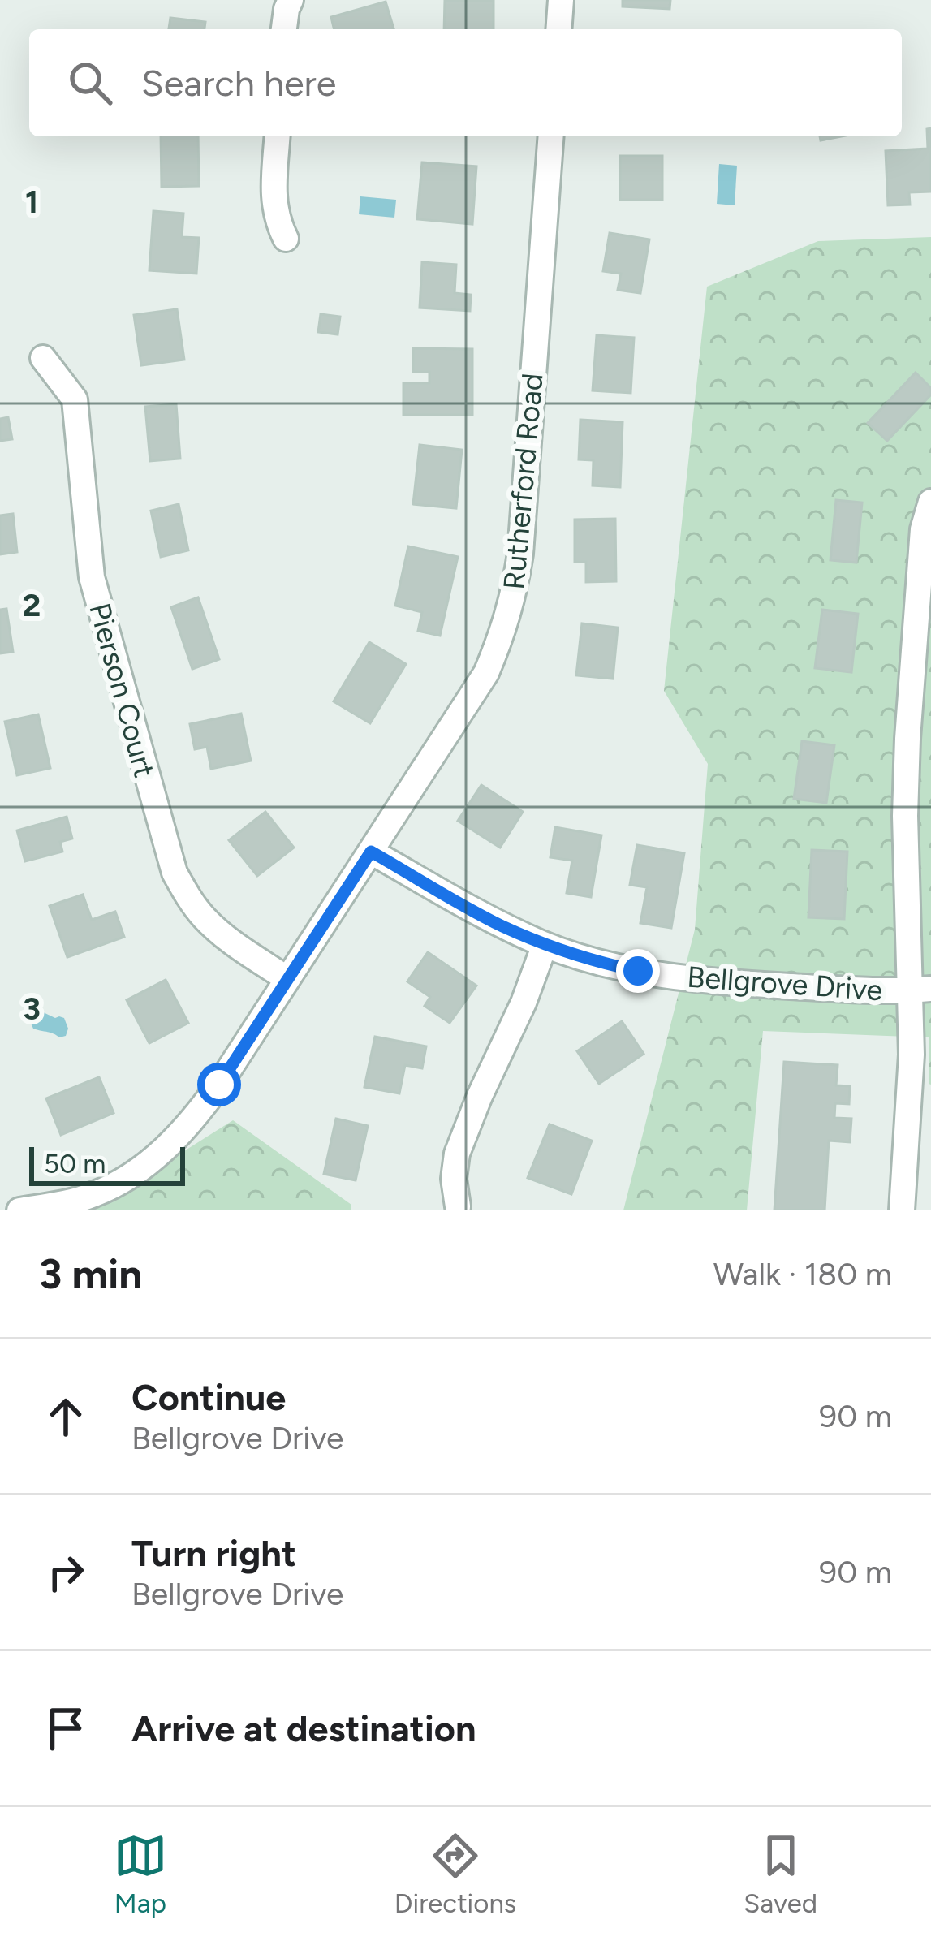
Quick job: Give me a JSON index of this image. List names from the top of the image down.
{
  "streets": {
    "street": ["Rutherford Road", "Pierson Court", "Bellgrove Drive"]
  },
  "crossings": [
    ["Rutherford Road", "Bellgrove Drive"]
  ],
  "scale_bar": "50 m",
  "page": {
    "search": "Search here",
    "scale": "50 m",
    "heading": ["3 min", "Walk · 180 m"],
    "list": [
      ["Continue", "Bellgrove Drive", "90 m"],
      ["Turn right", "Bellgrove Drive", "90 m"],
      "Arrive at destination"
    ],
    "nav": ["Map", "Directions", "Saved"]
  },
  "grid": {
    "rows": ["1", "2", "3"]
  }
}
